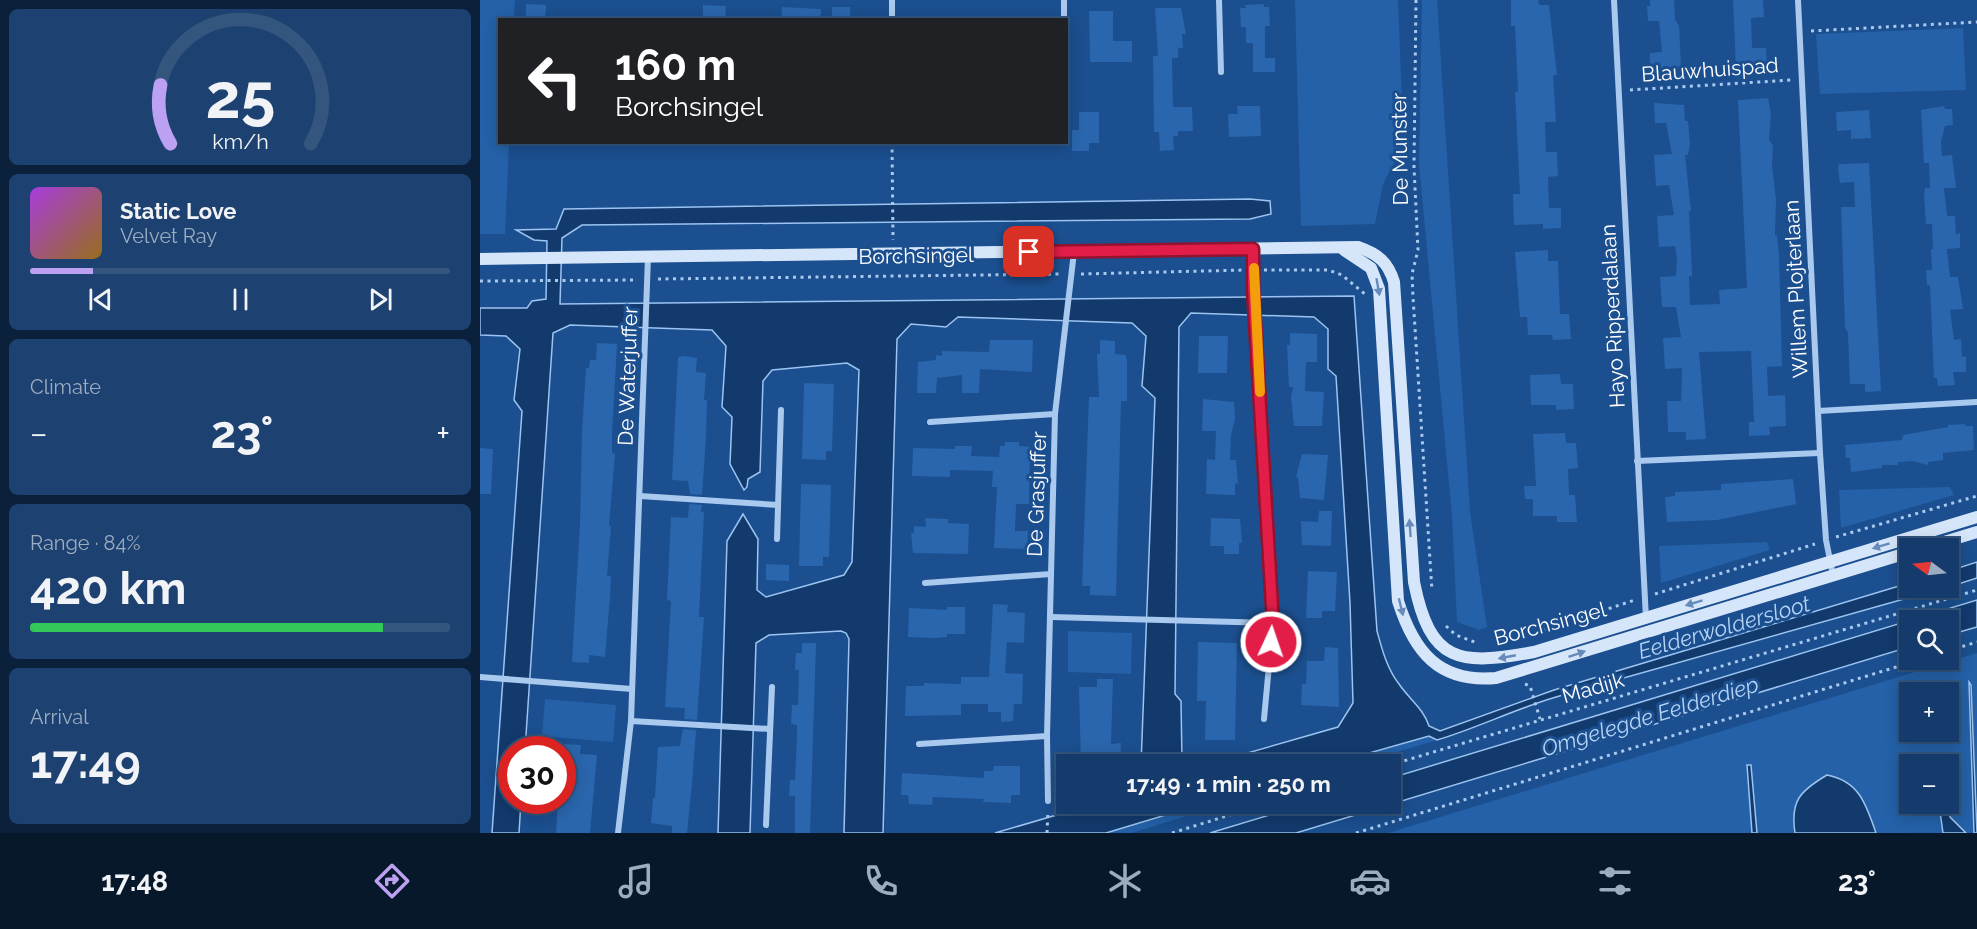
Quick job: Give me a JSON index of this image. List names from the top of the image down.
{
  "streets": {
    "main road": ["Borchsingel"],
    "street": [
      "Willem Plojterlaan",
      "Hayo Ripperdalaan",
      "De Waterjuffer",
      "De Grasjuffer"
    ],
    "path": ["Blauwhuispad", "De Munster", "Madijk"]
  },
  "crossings": [
    ["Blauwhuispad", "Willem Plojterlaan"],
    ["Blauwhuispad", "Hayo Ripperdalaan"],
    ["Borchsingel", "Willem Plojterlaan"],
    ["Borchsingel", "Hayo Ripperdalaan"],
    ["Borchsingel", "De Waterjuffer"],
    ["Borchsingel", "De Grasjuffer"]
  ],
  "water": ["Eelderwoldersloot", "Omgelegde Eelderdiep"],
  "north": "left",
  "page": {
    "turn": ["160 m", "Borchsingel"],
    "song": ["Static Love", "Velvet Ray"],
    "tile": [
      "Climate",
      ["Range · 84%", "420 km"],
      ["Arrival", "17:49"]
    ],
    "heat": ["−", "23°", "+"],
    "map_buttons": ["+", "−"],
    "limit": "30",
    "trip": "17:49 · 1 min · 250 m",
    "tabs": ["17:48", "23°"],
    "gauge": ["25", "km/h"]
  }
}
